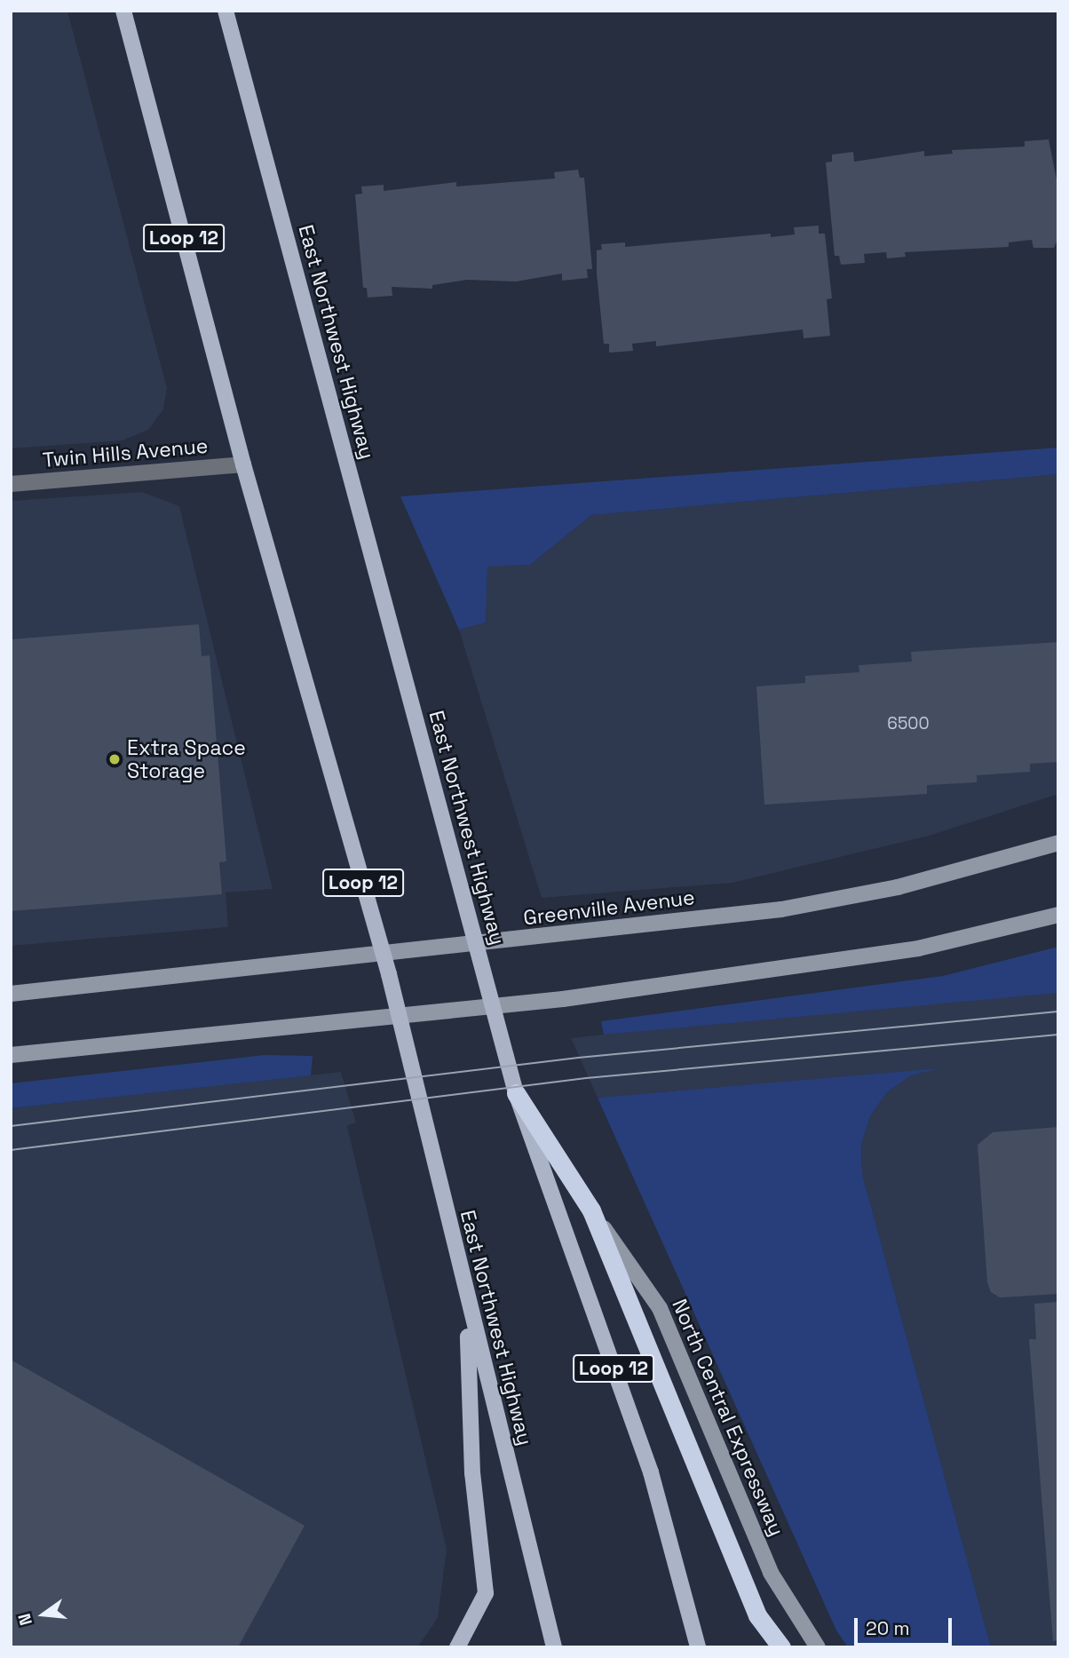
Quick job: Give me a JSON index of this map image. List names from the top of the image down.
{
  "streets": {
    "main road": [
      "Loop 12",
      "East Northwest Highway",
      "Greenville Avenue",
      "North Central Expressway"
    ],
    "street": ["Twin Hills Avenue"]
  },
  "crossings": [
    ["East Northwest Highway", "Twin Hills Avenue"]
  ],
  "places": ["Extra Space Storage"],
  "house_numbers": ["6500"],
  "scale_bar": "20 m",
  "north": "left"
}
